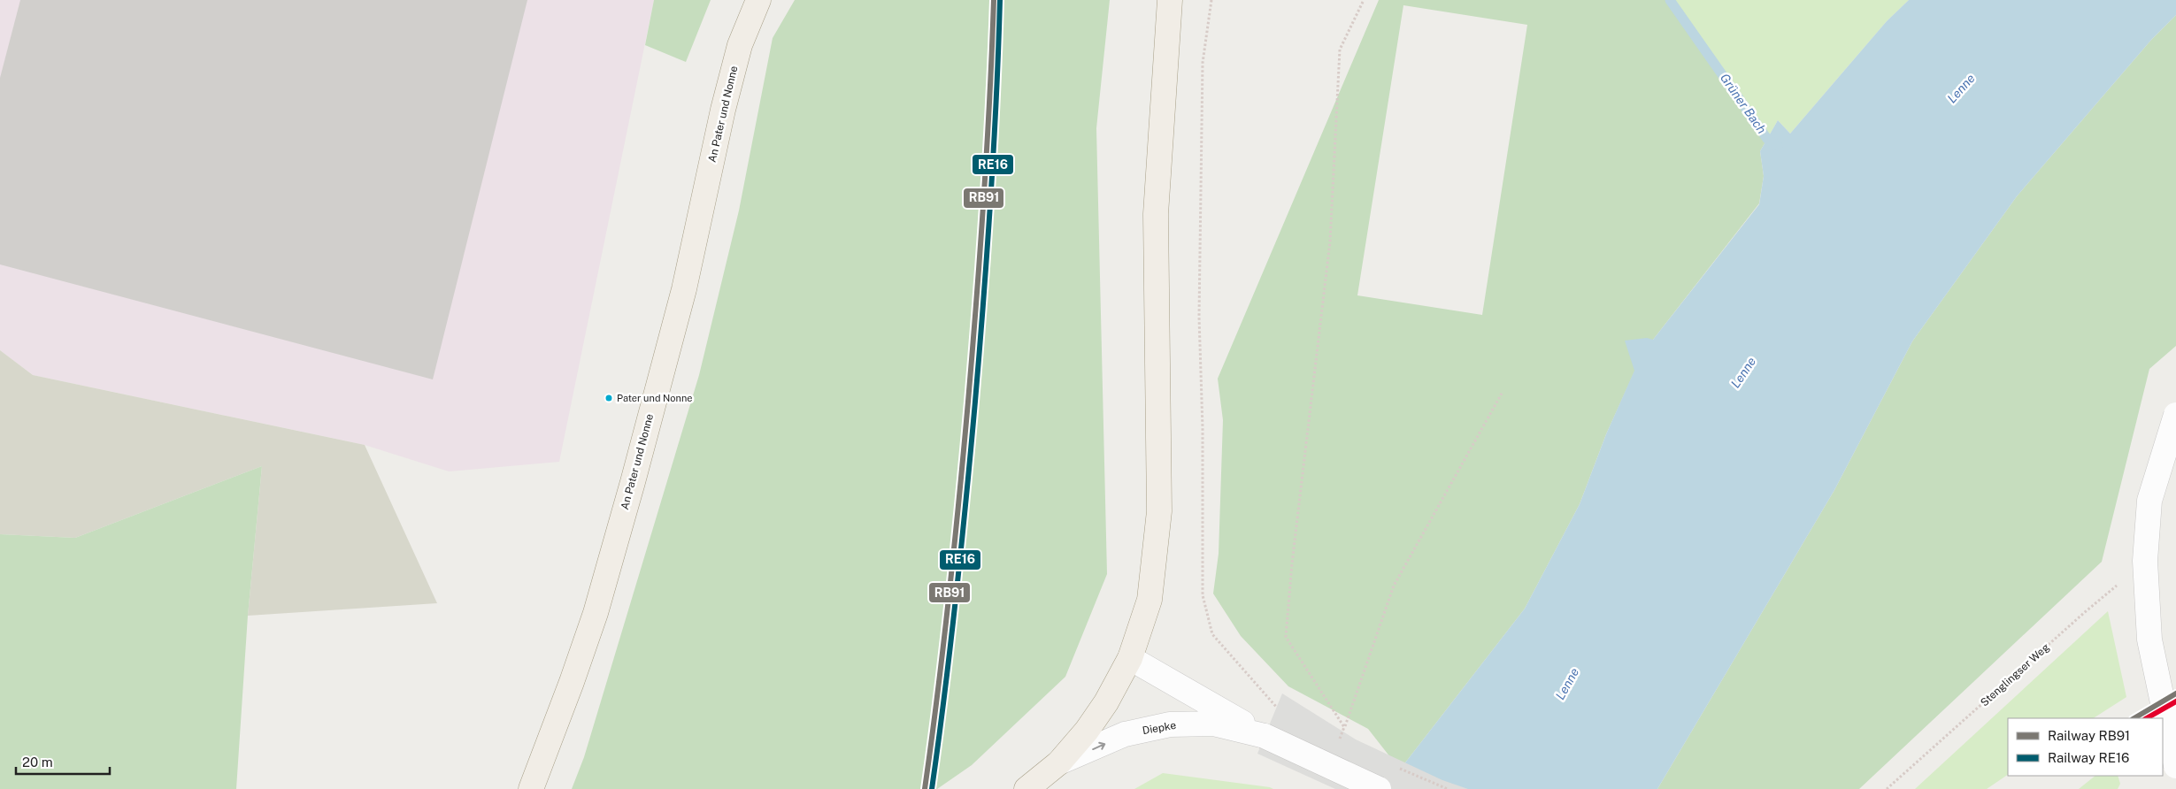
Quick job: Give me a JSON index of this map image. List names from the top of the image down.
{
  "streets": {
    "main road": ["An Pater und Nonne"],
    "street": ["Diepke"],
    "path": ["Stenglingser Weg"]
  },
  "one_way": ["Diepke"],
  "water": ["Lenne", "Grüner Bach"],
  "places": ["Pater und Nonne"],
  "lines": ["rail line RB91", "rail line RE16"],
  "legend": ["Railway RB91", "Railway RE16"],
  "scale_bar": "20 m"
}
